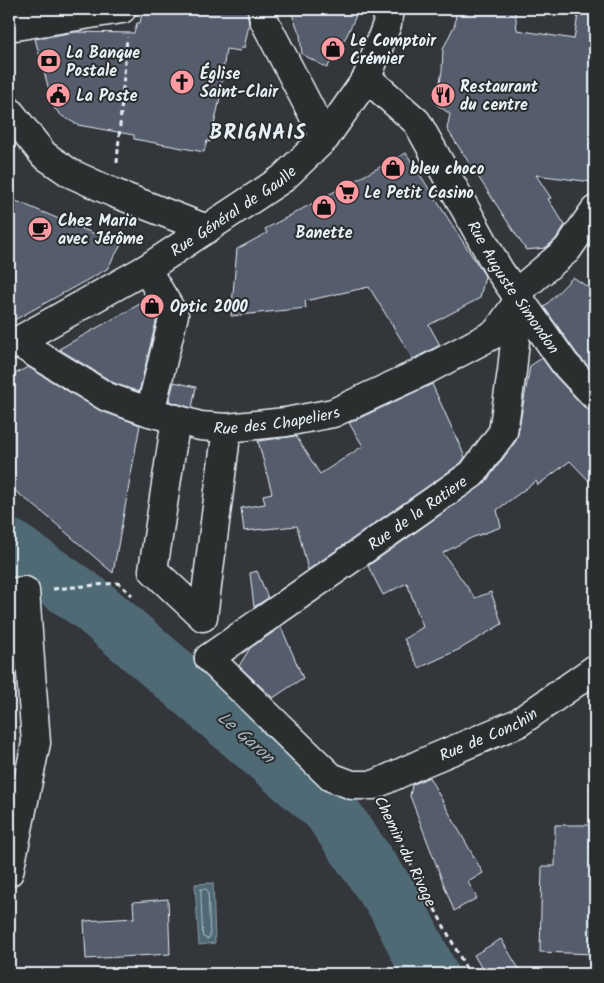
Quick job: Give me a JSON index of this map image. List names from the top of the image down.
{
  "streets": {
    "street": [
      "Rue Général de Gaulle",
      "Rue Auguste Simondon",
      "Rue des Chapeliers",
      "Rue de la Ratiere",
      "Rue de Conchin",
      "Chemin du Rivage"
    ]
  },
  "crossings": [
    ["Rue Général de Gaulle", "Rue Auguste Simondon"],
    ["Rue Général de Gaulle", "Rue des Chapeliers"],
    ["Rue Auguste Simondon", "Rue des Chapeliers"],
    ["Rue Auguste Simondon", "Rue de la Ratiere"],
    ["Rue des Chapeliers", "Rue de la Ratiere"],
    ["Rue de la Ratiere", "Chemin du Rivage"],
    ["Rue de Conchin", "Chemin du Rivage"]
  ],
  "districts": ["BRIGNAIS"],
  "water": ["Le Garon"],
  "places": {
    "shop": [
      "Le Comptoir Crémier",
      "bleu choco",
      "Banette",
      "Optic 2000"
    ],
    "bank": ["La Banque Postale"],
    "church": ["Église Saint-Clair"],
    "public building": ["La Poste"],
    "restaurant": ["Restaurant du centre"],
    "supermarket": ["Le Petit Casino"],
    "cafe": ["Chez Maria avec Jérôme"]
  }
}
